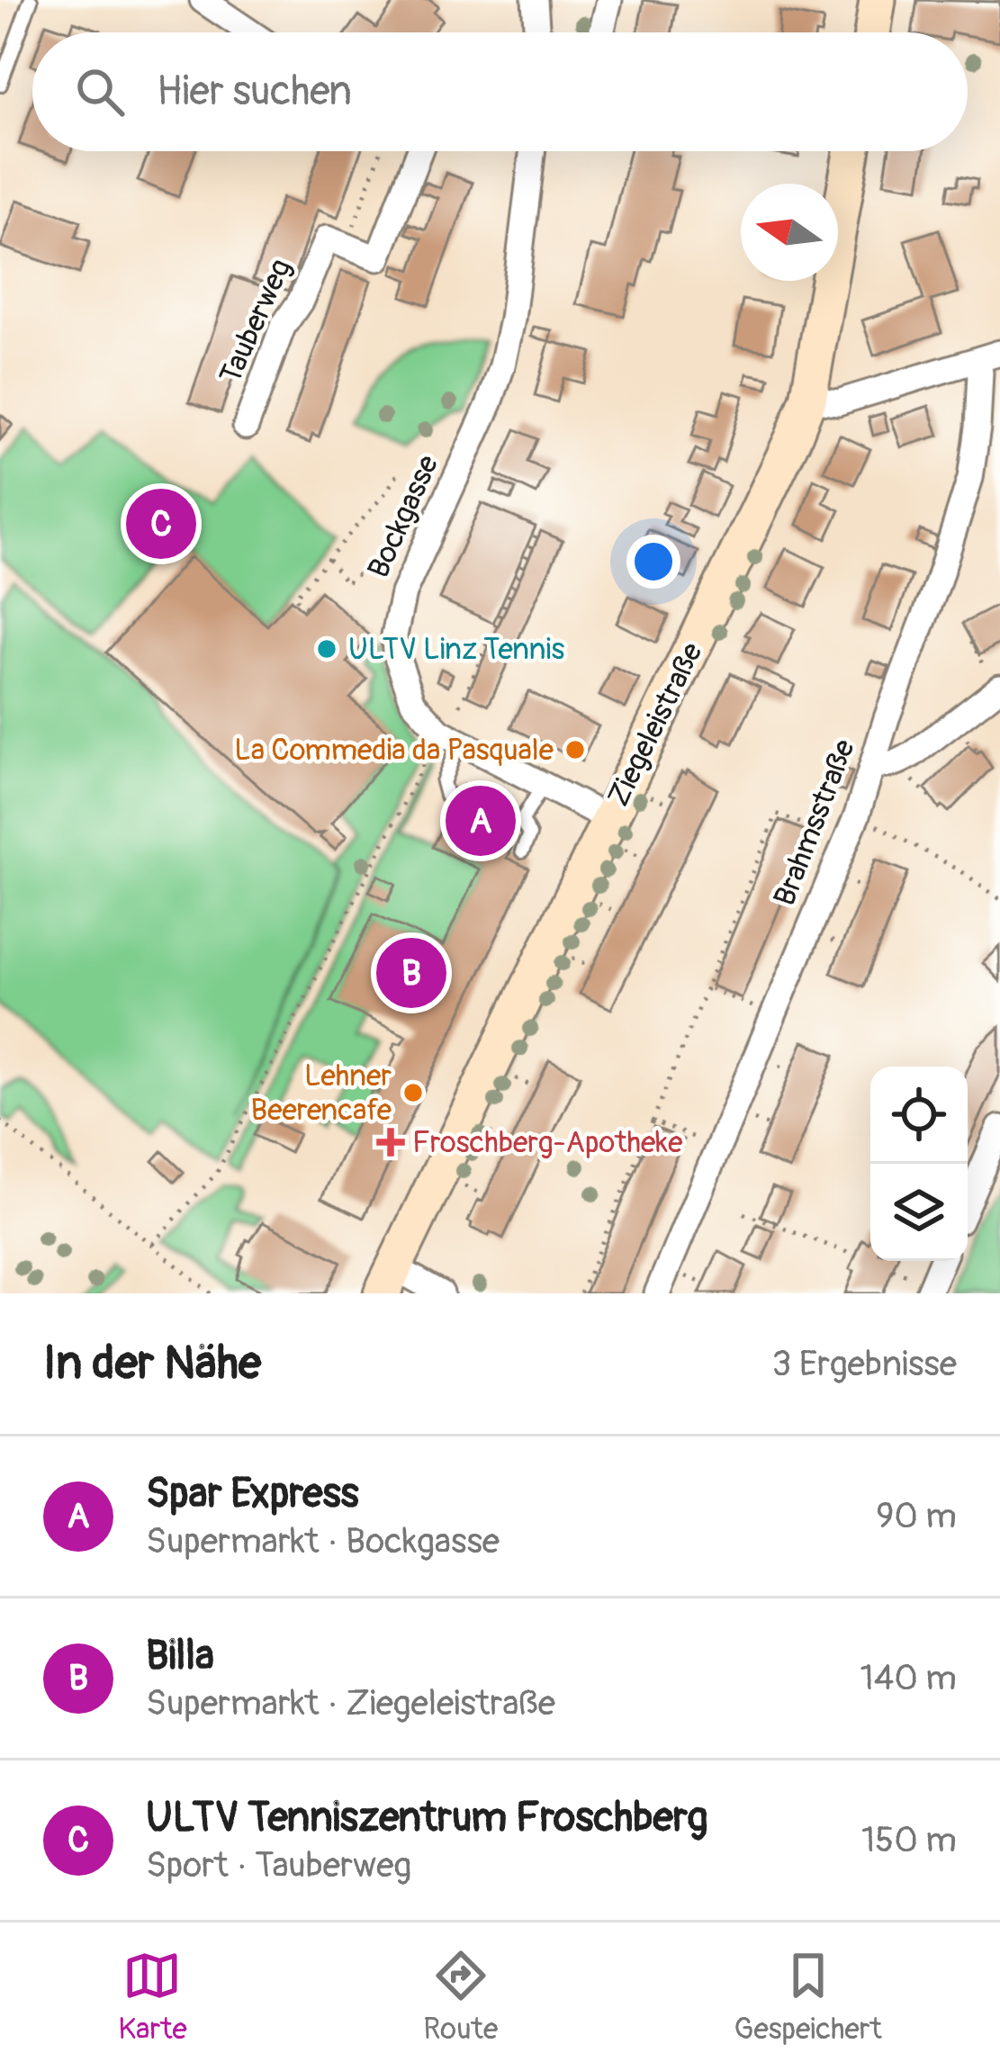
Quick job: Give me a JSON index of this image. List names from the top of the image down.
{
  "streets": {
    "street": [
      "Tauberweg",
      "Bockgasse",
      "Ziegeleistraße",
      "Brahmsstraße"
    ]
  },
  "crossings": [
    ["Bockgasse", "Ziegeleistraße"]
  ],
  "places": {
    "other": ["ULTV Linz Tennis", "La Commedia da Pasquale", "Lehner Beerencafe"],
    "health": ["Froschberg-Apotheke"]
  },
  "north": "left",
  "page": {
    "search": "Hier suchen",
    "pins": ["C", "A", "B"],
    "heading": ["In der Nähe", "3 Ergebnisse"],
    "list": [
      {
        "mark": "A",
        "name": "Spar Express",
        "note": "Supermarkt · Bockgasse",
        "value": "90 m"
      },
      {
        "mark": "B",
        "name": "Billa",
        "note": "Supermarkt · Ziegeleistraße",
        "value": "140 m"
      },
      {
        "mark": "C",
        "name": "ULTV Tenniszentrum Froschberg",
        "note": "Sport · Tauberweg",
        "value": "150 m"
      }
    ],
    "nav": ["Karte", "Route", "Gespeichert"]
  }
}
